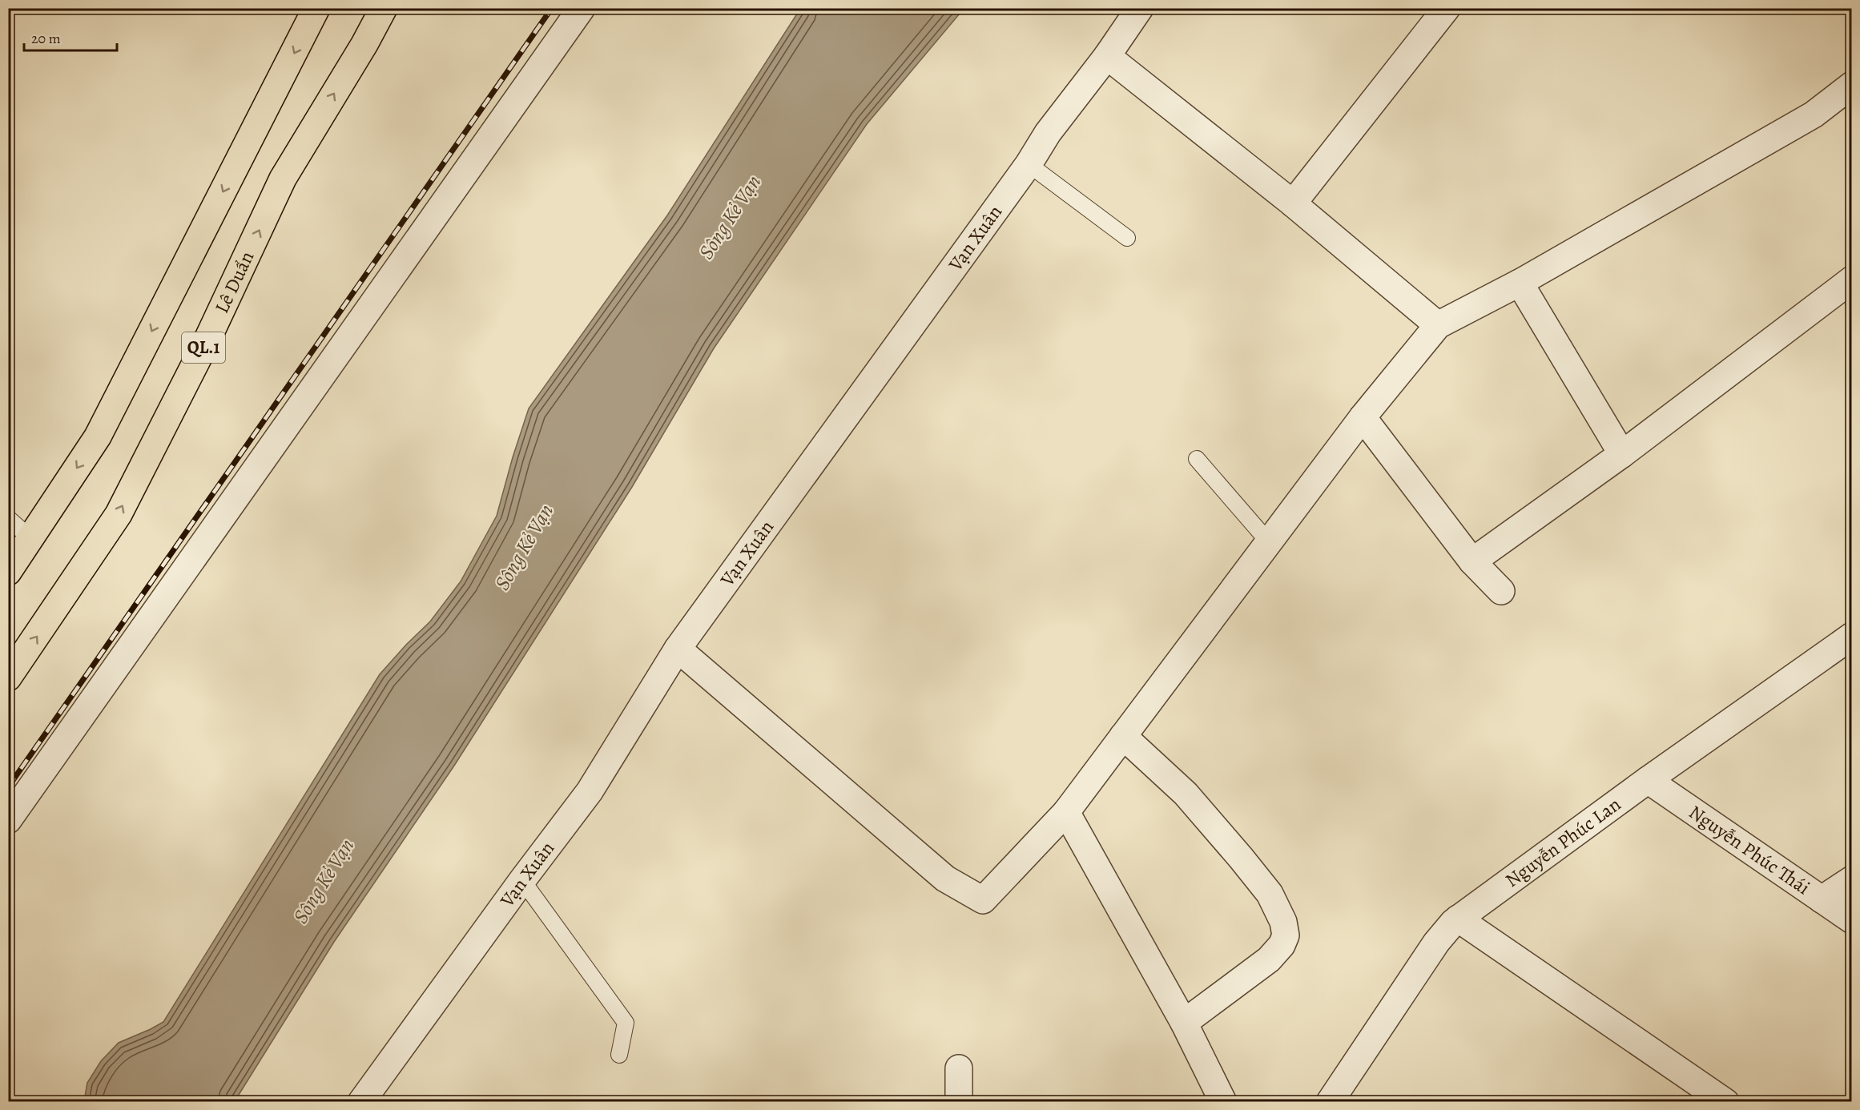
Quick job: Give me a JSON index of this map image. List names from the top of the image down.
{
  "streets": {
    "main road": ["Lê Duẩn", "QL.1"],
    "street": ["Vạn Xuân", "Nguyễn Phúc Lan", "Nguyễn Phúc Thái"]
  },
  "crossings": [
    ["Nguyễn Phúc Lan", "Nguyễn Phúc Thái"]
  ],
  "water": ["Sông Kẻ Vạn"],
  "scale_bar": "20 m"
}
